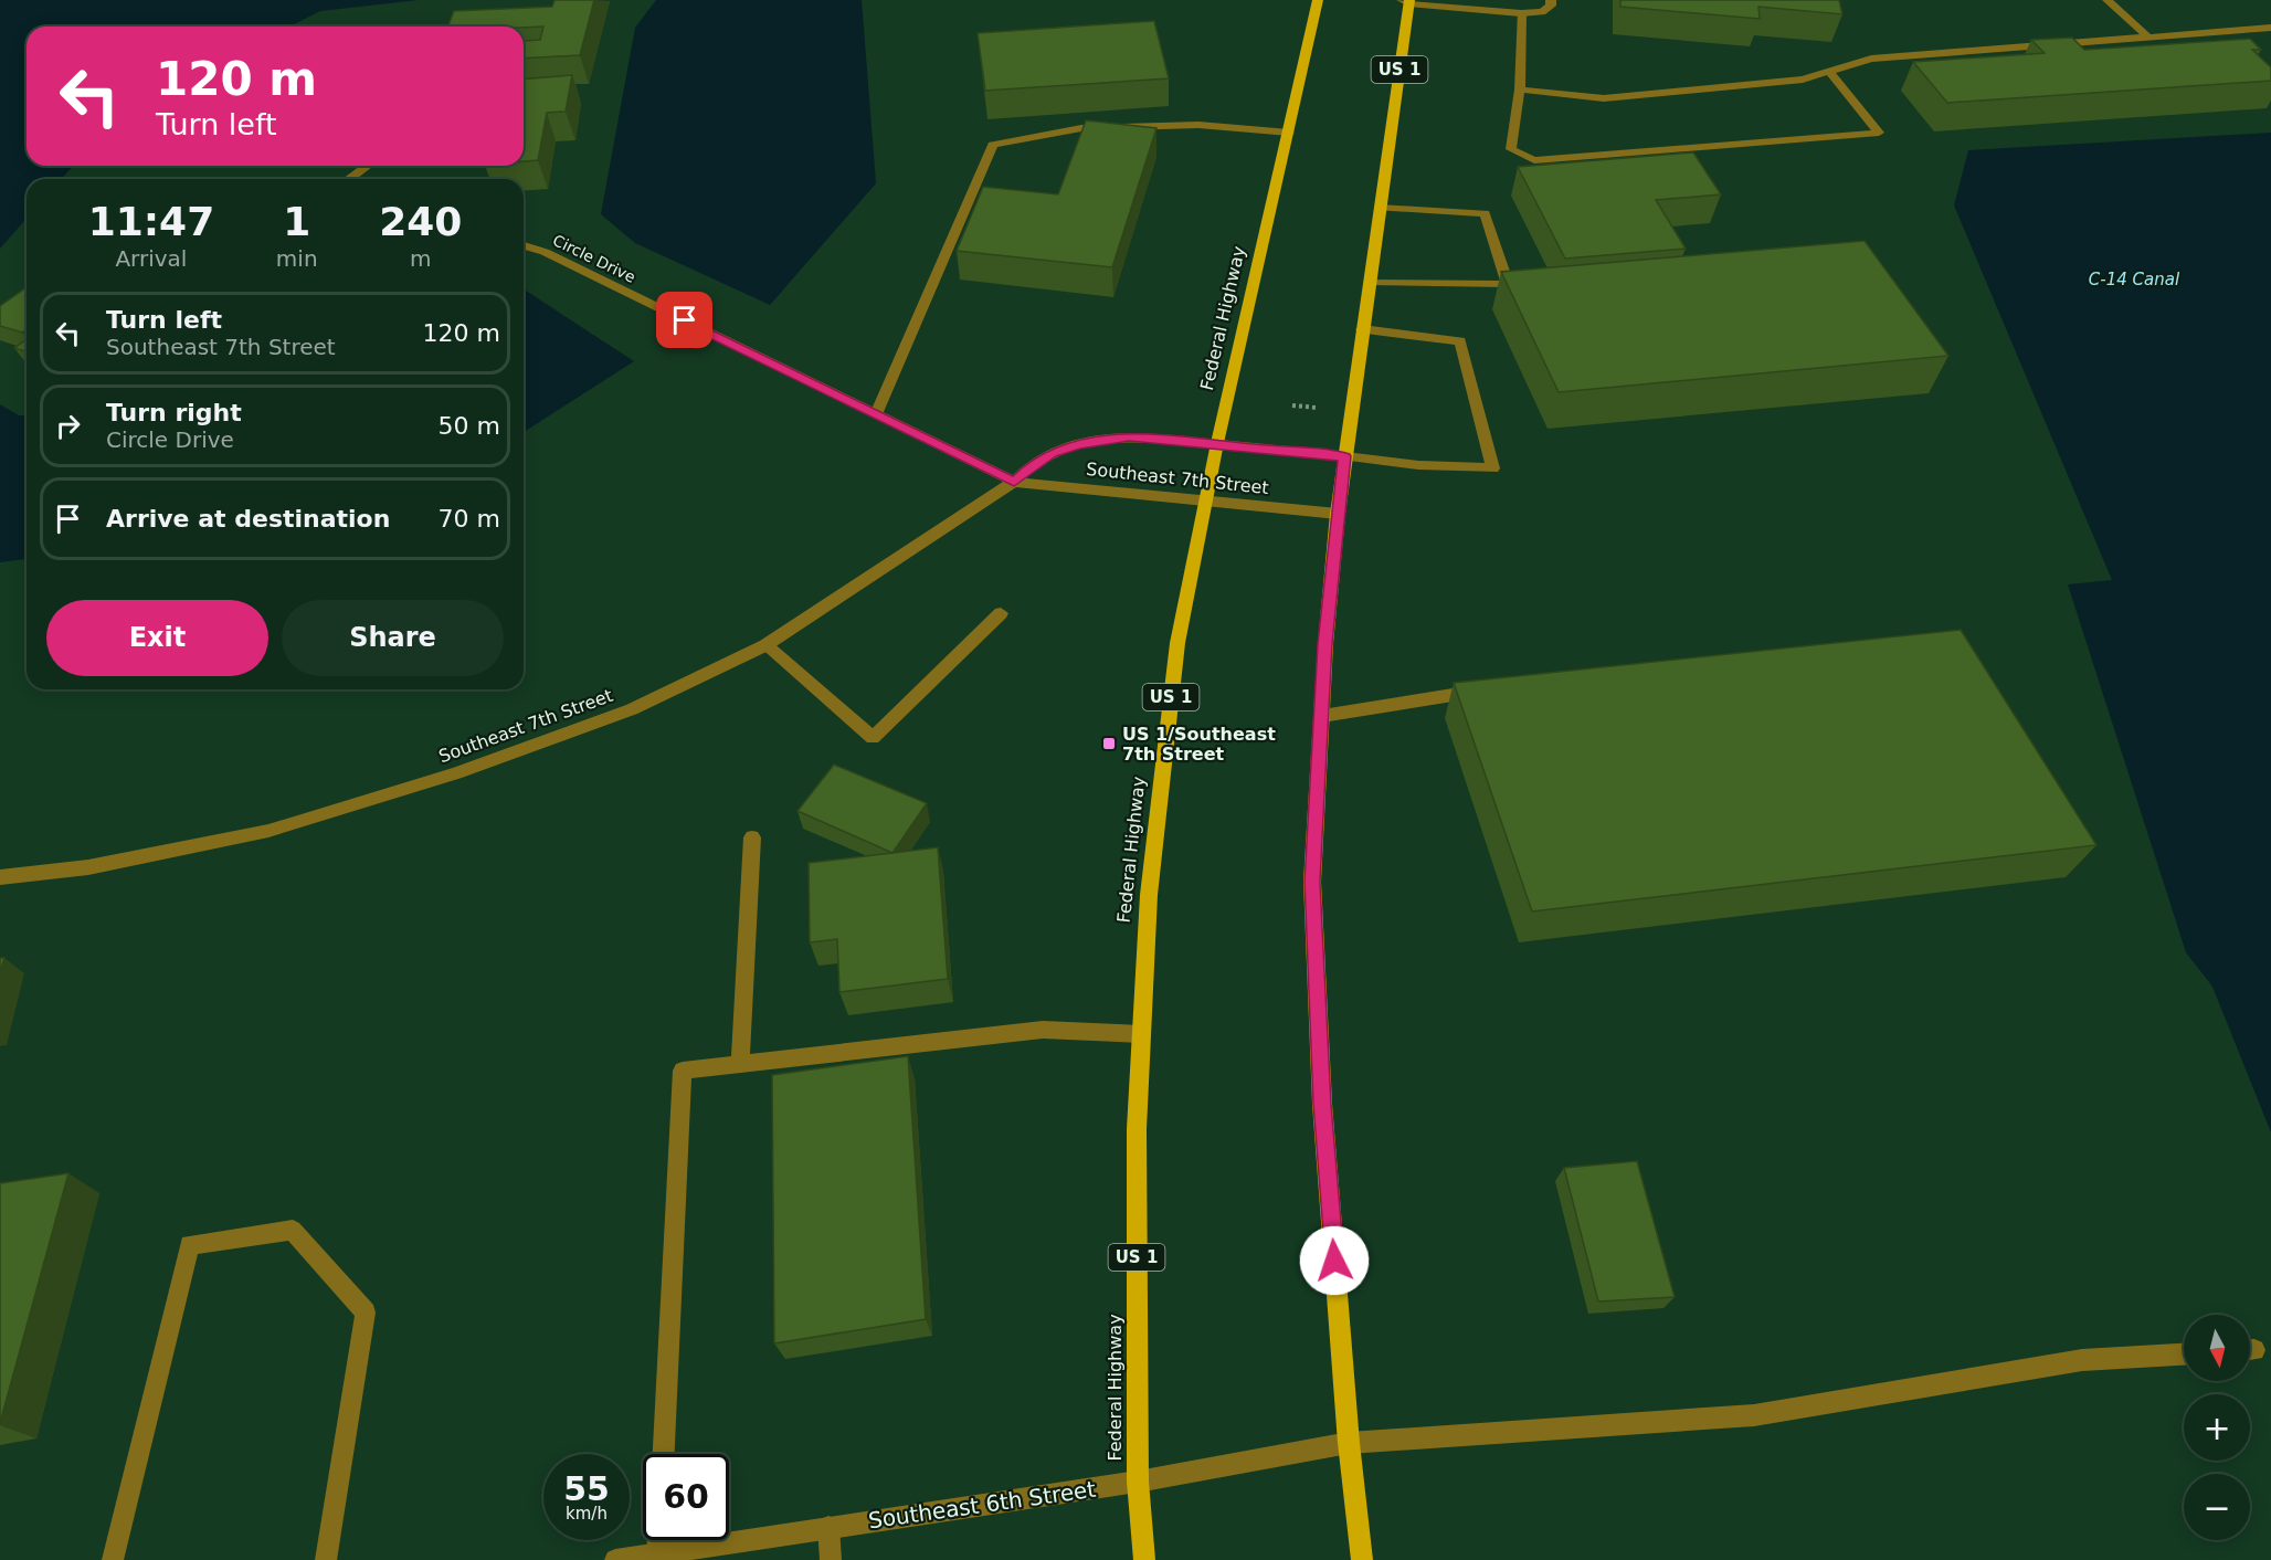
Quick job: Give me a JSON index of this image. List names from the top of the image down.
{
  "streets": {
    "main road": ["US 1", "Federal Highway"],
    "street": ["Circle Drive", "Southeast 7th Street", "Southeast 6th Street"]
  },
  "crossings": [
    ["US 1", "Southeast 7th Street"],
    ["US 1", "Southeast 6th Street"],
    ["Circle Drive", "Southeast 7th Street"],
    ["Federal Highway", "Southeast 7th Street"],
    ["Federal Highway", "Southeast 6th Street"]
  ],
  "water": ["C-14 Canal"],
  "places": {
    "transit": ["US 1/Southeast 7th Street"]
  },
  "north": "bottom",
  "page": {
    "turn": ["120 m", "Turn left"],
    "eta": [
      "11:47",
      "Arrival",
      "1",
      "min",
      "240",
      "m"
    ],
    "list": [
      {
        "name": "Turn left",
        "note": "Southeast 7th Street",
        "value": "120 m"
      },
      {
        "name": "Turn right",
        "note": "Circle Drive",
        "value": "50 m"
      },
      {
        "name": "Arrive at destination",
        "value": "70 m"
      }
    ],
    "buttons": ["Exit", "Share"],
    "map_buttons": ["+", "−"],
    "speed": "55 km/h",
    "limit": "60"
  }
}
